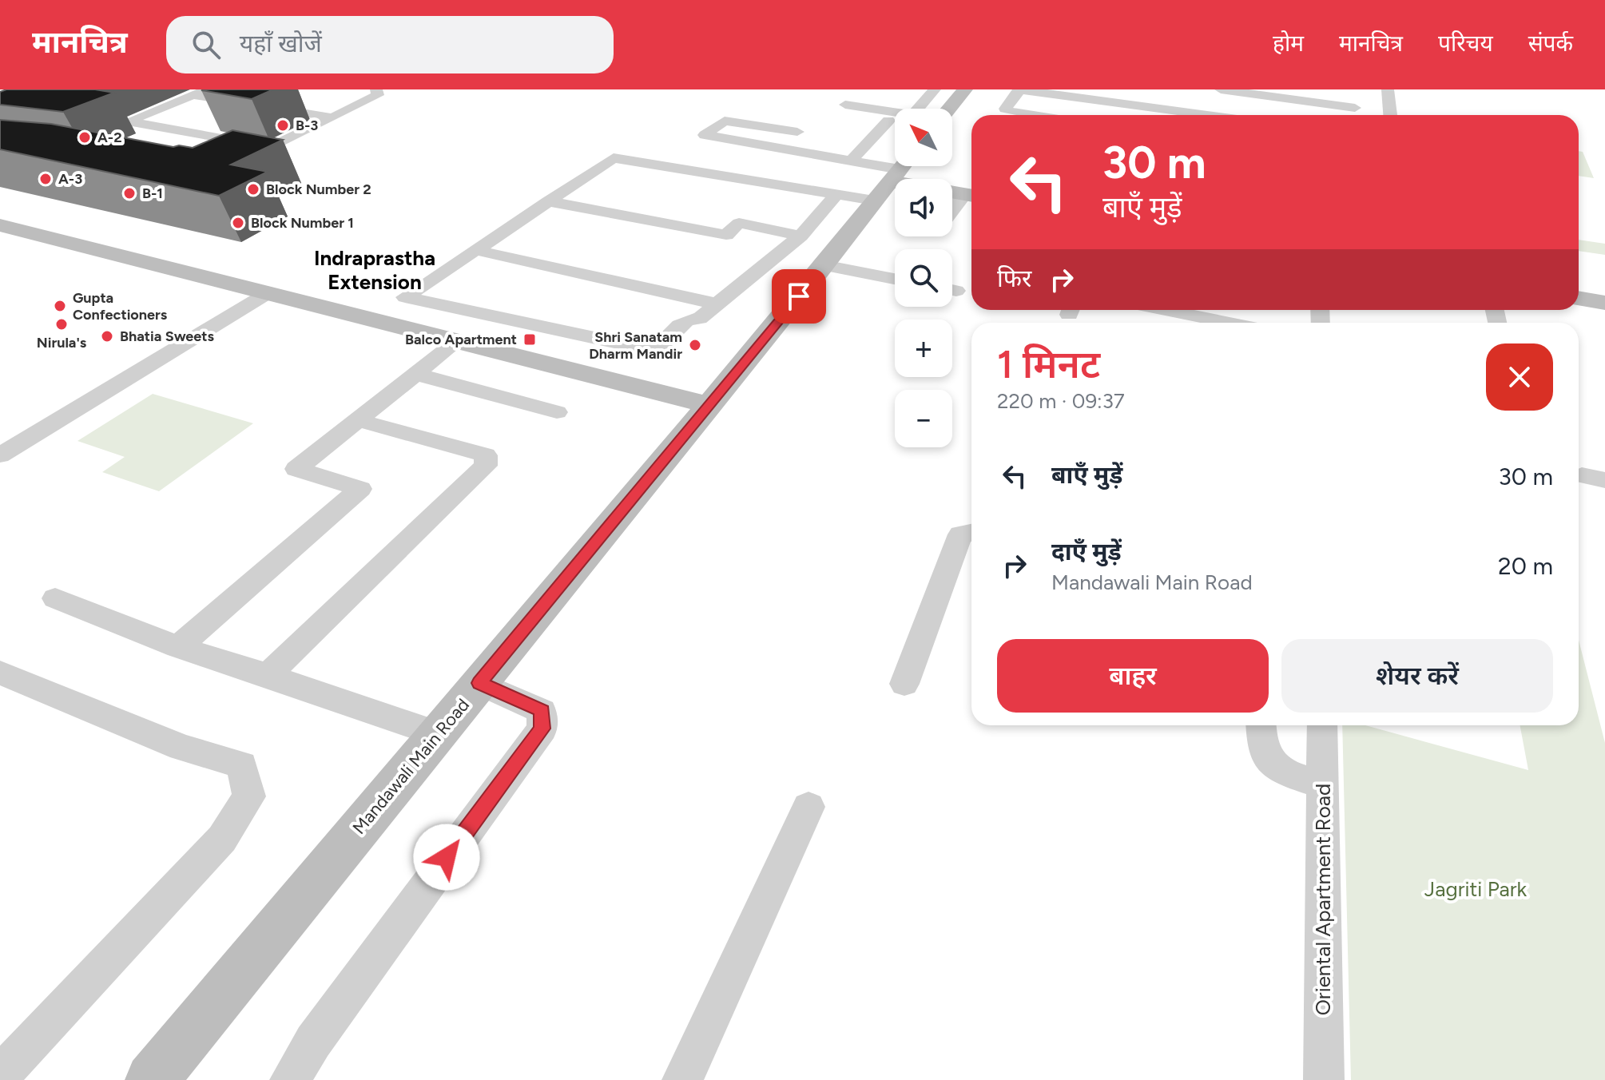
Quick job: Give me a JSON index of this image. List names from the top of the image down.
{
  "streets": {
    "street": ["Mandawali Main Road", "Oriental Apartment Road"]
  },
  "districts": ["Indraprastha Extension"],
  "parks": ["Jagriti Park"],
  "places": {
    "other": [
      "B-3",
      "A-2",
      "A-3",
      "Block Number 2",
      "B-1",
      "Block Number 1",
      "Gupta Confectioners",
      "Nirula's",
      "Bhatia Sweets",
      "Shri Sanatam Dharm Mandir"
    ],
    "transit": ["Balco Apartment"]
  },
  "north": "top left",
  "page": {
    "header": "मानचित्र",
    "search": "यहाँ खोजें",
    "nav": [
      "होम",
      "मानचित्र",
      "परिचय",
      "संपर्क"
    ],
    "map_buttons": ["+", "−"],
    "turn": ["30 m", "बाएँ मुड़ें"],
    "then": "फिर",
    "heading": ["1 मिनट", "220 m · 09:37"],
    "list": [
      {
        "name": "बाएँ मुड़ें",
        "value": "30 m"
      },
      {
        "name": "दाएँ मुड़ें",
        "note": "Mandawali Main Road",
        "value": "20 m"
      }
    ],
    "buttons": ["बाहर", "शेयर करें"]
  }
}
